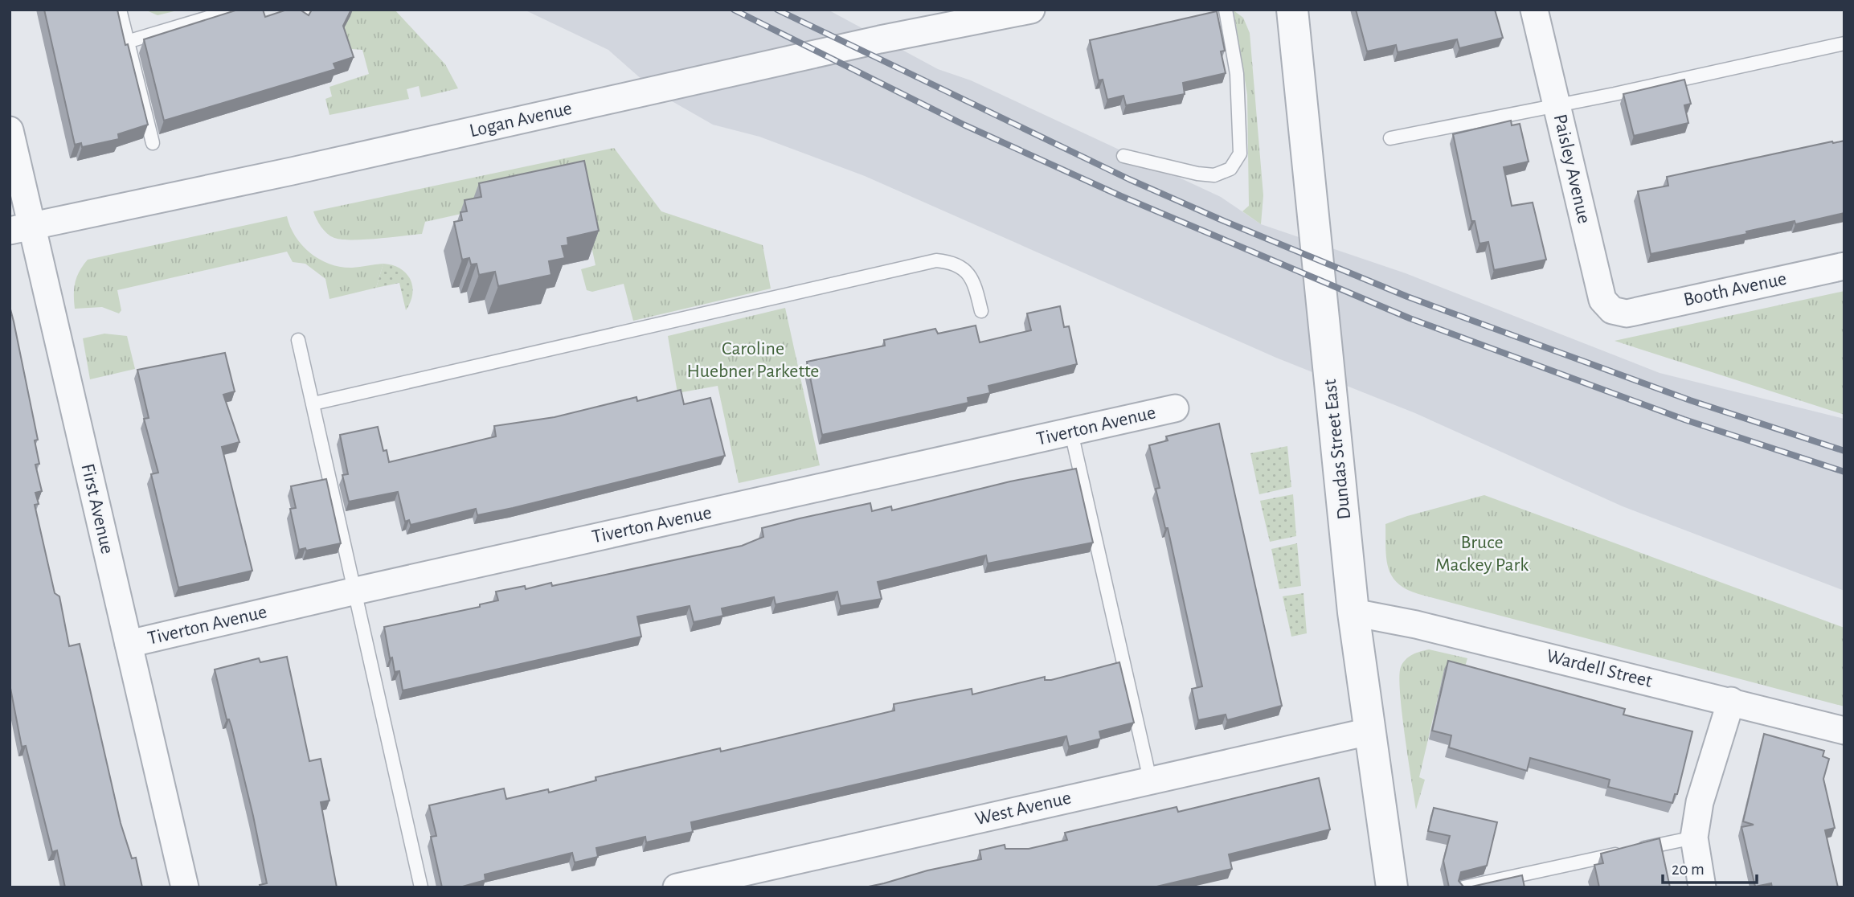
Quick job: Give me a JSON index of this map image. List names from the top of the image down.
{
  "streets": {
    "street": [
      "Logan Avenue",
      "Paisley Avenue",
      "Booth Avenue",
      "Tiverton Avenue",
      "Dundas Street East",
      "First Avenue",
      "Wardell Street",
      "West Avenue"
    ]
  },
  "crossings": [
    ["Logan Avenue", "First Avenue"],
    ["Paisley Avenue", "Booth Avenue"],
    ["Tiverton Avenue", "First Avenue"],
    ["Dundas Street East", "Wardell Street"],
    ["Dundas Street East", "West Avenue"]
  ],
  "parks": ["Caroline Huebner Parkette", "Bruce Mackey Park"],
  "scale_bar": "20 m"
}
